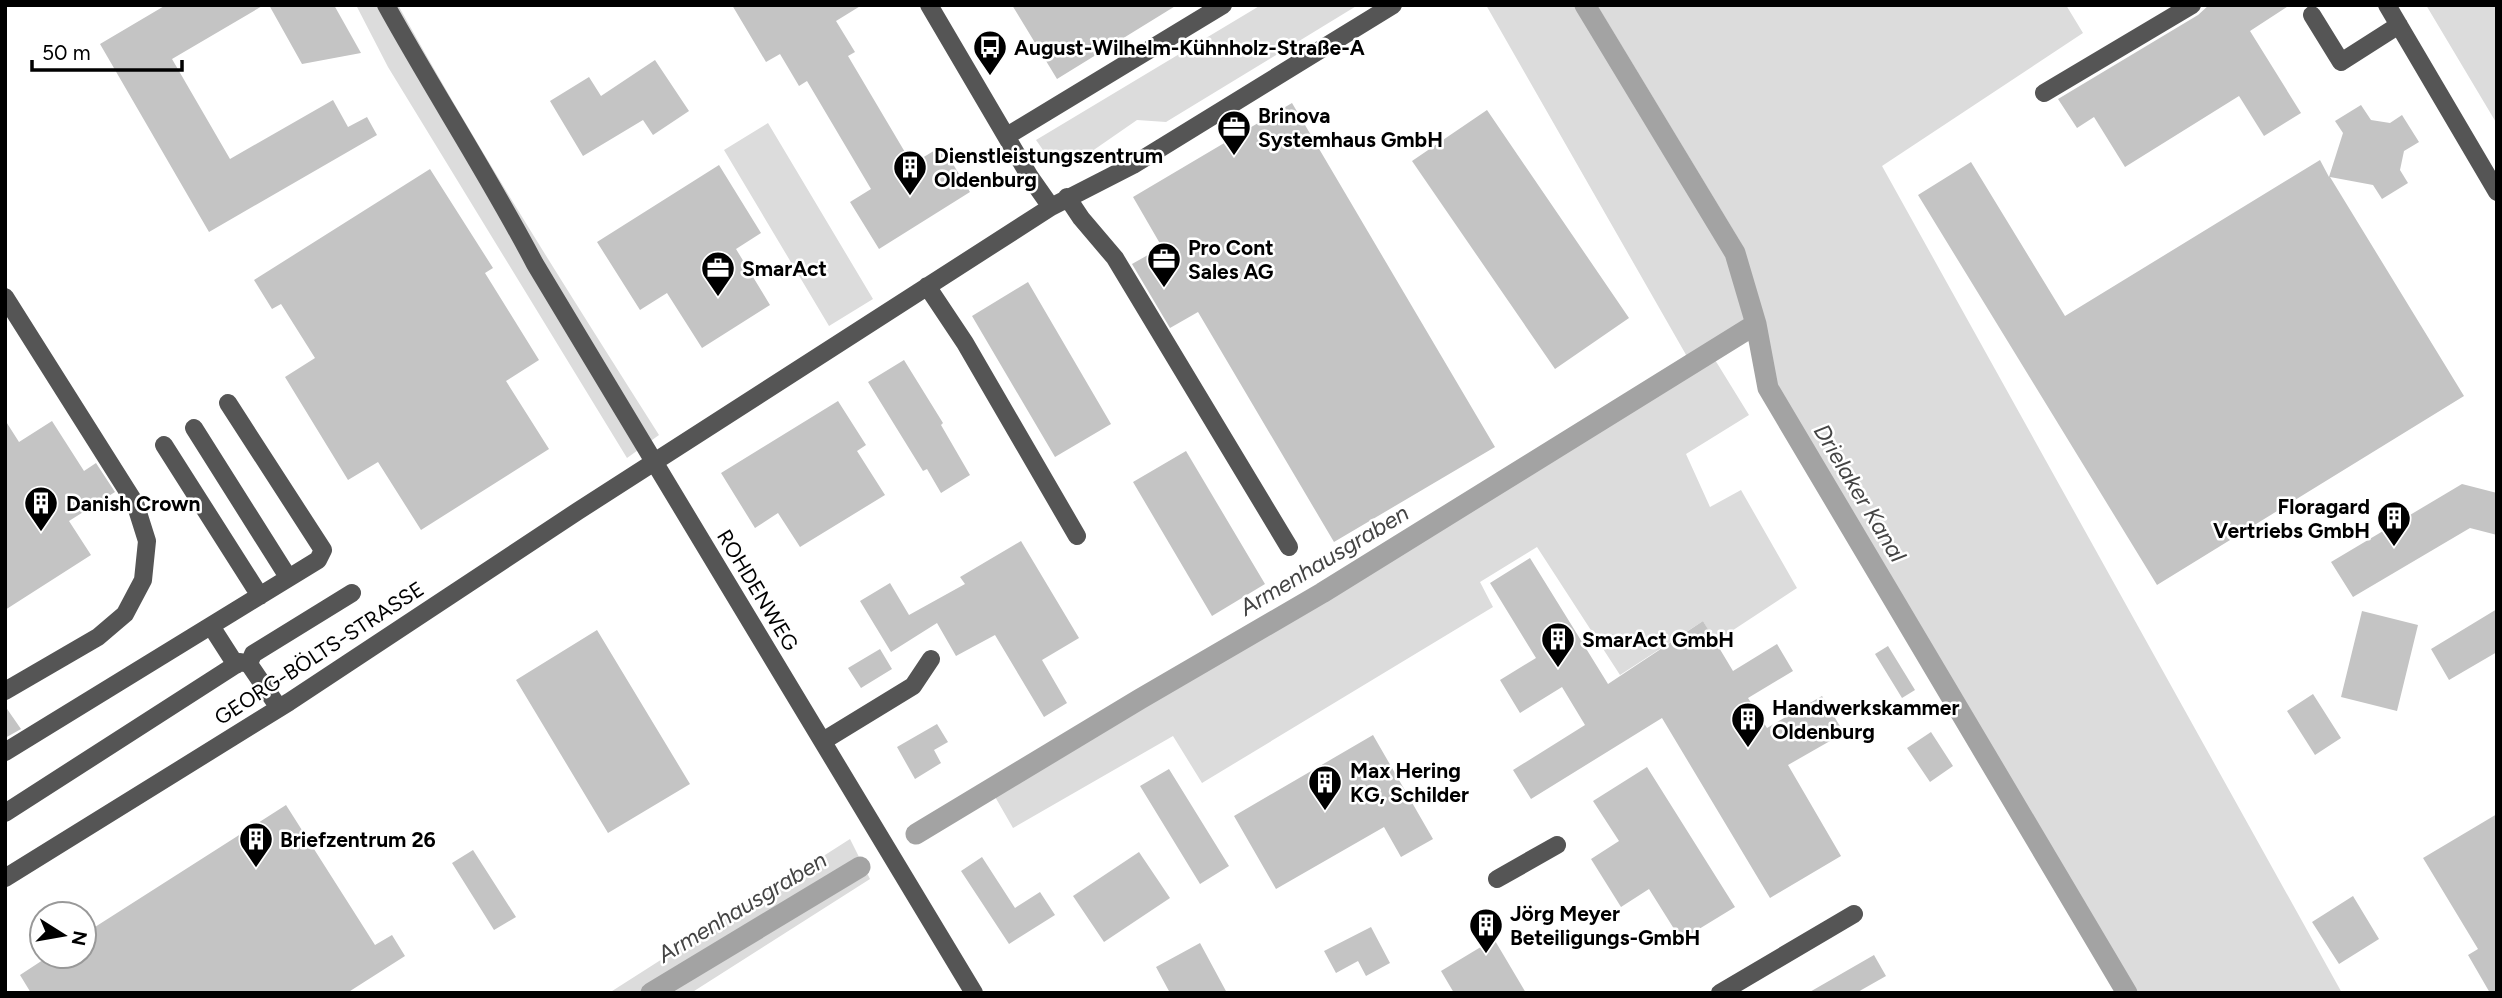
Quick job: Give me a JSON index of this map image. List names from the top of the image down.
{
  "streets": {
    "street": ["ROHDENWEG", "GEORG-BÖLTS-STRASSE"]
  },
  "crossings": [
    ["ROHDENWEG", "GEORG-BÖLTS-STRASSE"]
  ],
  "water": ["Drielaker Kanal", "Armenhausgraben"],
  "places": {
    "bus stop": ["August-Wilhelm-Kühnholz-Straße-A"],
    "office": ["Brinova Systemhaus GmbH", "Pro Cont Sales AG", "SmarAct"],
    "building": [
      "Dienstleistungszentrum Oldenburg",
      "Danish Crown",
      "Floragard Vertriebs GmbH",
      "SmarAct GmbH",
      "Handwerkskammer Oldenburg",
      "Max Hering KG, Schilder",
      "Briefzentrum 26",
      "Jörg Meyer Beteiligungs-GmbH"
    ]
  },
  "scale_bar": "50 m",
  "north": "right"
}
